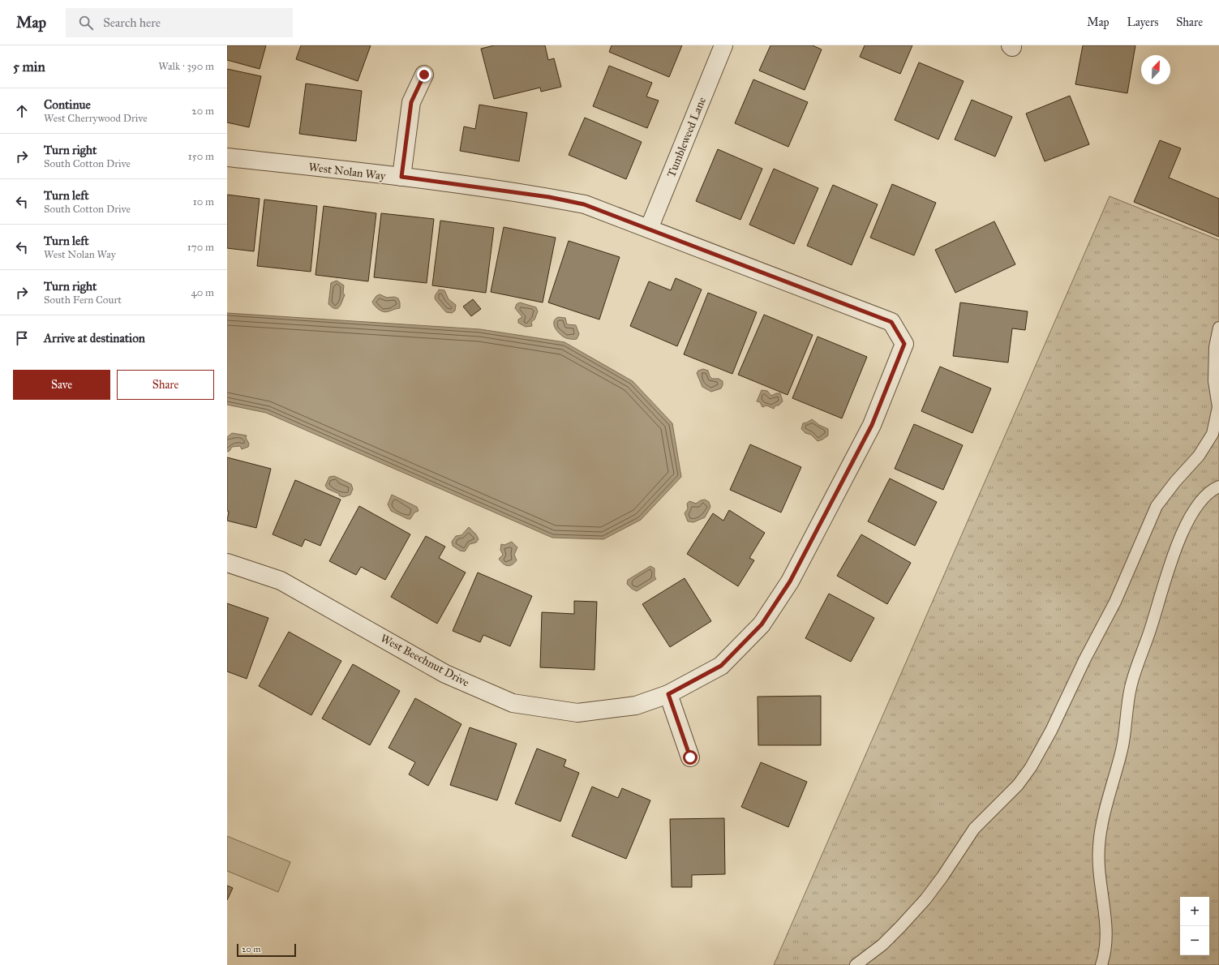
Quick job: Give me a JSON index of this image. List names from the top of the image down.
{
  "streets": {
    "street": ["Tumbleweed Lane", "West Nolan Way", "West Beechnut Drive"]
  },
  "crossings": [
    ["Tumbleweed Lane", "West Nolan Way"],
    ["West Nolan Way", "West Beechnut Drive"]
  ],
  "scale_bar": "20 m",
  "north": "top right",
  "page": {
    "header": "Map",
    "search": "Search here",
    "nav": ["Map", "Layers", "Share"],
    "heading": ["5 min", "Walk · 390 m"],
    "list": [
      ["Continue", "West Cherrywood Drive", "20 m"],
      ["Turn right", "South Cotton Drive", "150 m"],
      ["Turn left", "South Cotton Drive", "10 m"],
      ["Turn left", "West Nolan Way", "170 m"],
      ["Turn right", "South Fern Court", "40 m"],
      "Arrive at destination"
    ],
    "buttons": ["Save", "Share"],
    "map_buttons": ["+", "−"],
    "scale": "20 m"
  }
}
